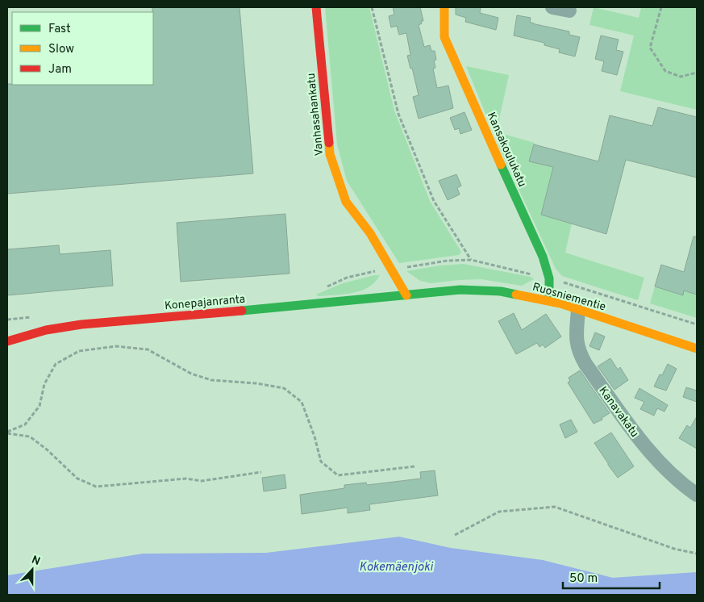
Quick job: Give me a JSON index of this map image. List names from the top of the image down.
{
  "streets": {
    "main road": [
      "Vanhasahankatu",
      "Kansakoulukatu",
      "Ruosniementie",
      "Konepajanranta"
    ],
    "street": ["Kanavakatu"]
  },
  "crossings": [
    ["Vanhasahankatu", "Ruosniementie"],
    ["Vanhasahankatu", "Konepajanranta"],
    ["Kansakoulukatu", "Ruosniementie"],
    ["Ruosniementie", "Konepajanranta"],
    ["Ruosniementie", "Kanavakatu"]
  ],
  "water": ["Kokemäenjoki"],
  "legend": ["Fast", "Slow", "Jam"],
  "scale_bar": "50 m",
  "north": "top"
}
